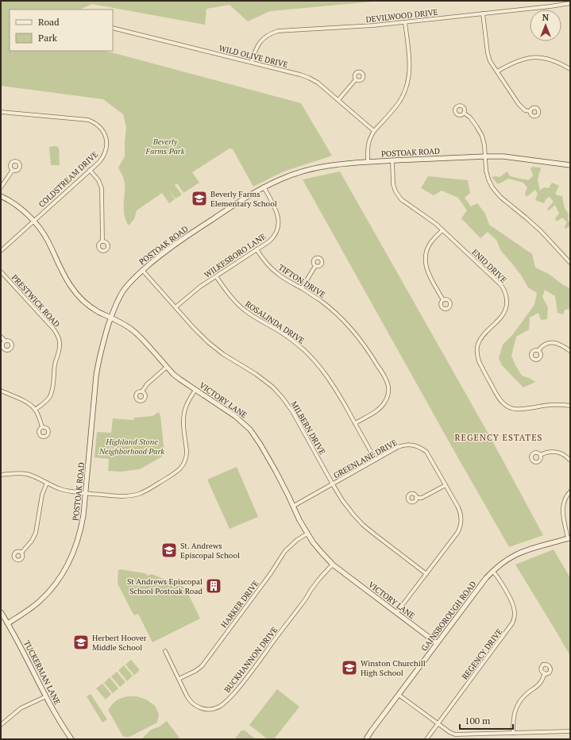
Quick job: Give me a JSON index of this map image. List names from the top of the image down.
{
  "streets": {
    "street": [
      "DEVILWOOD DRIVE",
      "WILD OLIVE DRIVE",
      "POSTOAK ROAD",
      "COLDSTREAM DRIVE",
      "WILKESBORO LANE",
      "ENID DRIVE",
      "TIFTON DRIVE",
      "PRESTWICK ROAD",
      "ROSALINDA DRIVE",
      "VICTORY LANE",
      "MILBERN DRIVE",
      "GREENLANE DRIVE",
      "HARKER DRIVE",
      "GAINSBOROUGH ROAD",
      "REGENCY DRIVE",
      "BUCKHANNON DRIVE",
      "TUCKERMAN LANE"
    ]
  },
  "crossings": [
    ["DEVILWOOD DRIVE", "WILD OLIVE DRIVE"],
    ["POSTOAK ROAD", "WILKESBORO LANE"],
    ["POSTOAK ROAD", "ENID DRIVE"],
    ["POSTOAK ROAD", "VICTORY LANE"],
    ["POSTOAK ROAD", "MILBERN DRIVE"],
    ["POSTOAK ROAD", "TUCKERMAN LANE"],
    ["COLDSTREAM DRIVE", "VICTORY LANE"],
    ["WILKESBORO LANE", "TIFTON DRIVE"],
    ["WILKESBORO LANE", "ROSALINDA DRIVE"],
    ["WILKESBORO LANE", "MILBERN DRIVE"],
    ["TIFTON DRIVE", "ROSALINDA DRIVE"],
    ["ROSALINDA DRIVE", "GREENLANE DRIVE"],
    ["VICTORY LANE", "GREENLANE DRIVE"],
    ["VICTORY LANE", "HARKER DRIVE"],
    ["VICTORY LANE", "GAINSBOROUGH ROAD"],
    ["VICTORY LANE", "BUCKHANNON DRIVE"],
    ["MILBERN DRIVE", "GREENLANE DRIVE"],
    ["HARKER DRIVE", "BUCKHANNON DRIVE"],
    ["GAINSBOROUGH ROAD", "REGENCY DRIVE"]
  ],
  "districts": ["REGENCY ESTATES"],
  "parks": ["Beverly Farms Park", "Highland Stone Neighborhood Park"],
  "places": {
    "school or university": [
      "Beverly Farms Elementary School",
      "St. Andrews Episcopal School",
      "Herbert Hoover Middle School",
      "Winston Churchill High School"
    ],
    "building": ["St Andrews Episcopal School Postoak Road"]
  },
  "legend": ["Road", "Park"],
  "scale_bar": "100 m",
  "north": "top"
}
